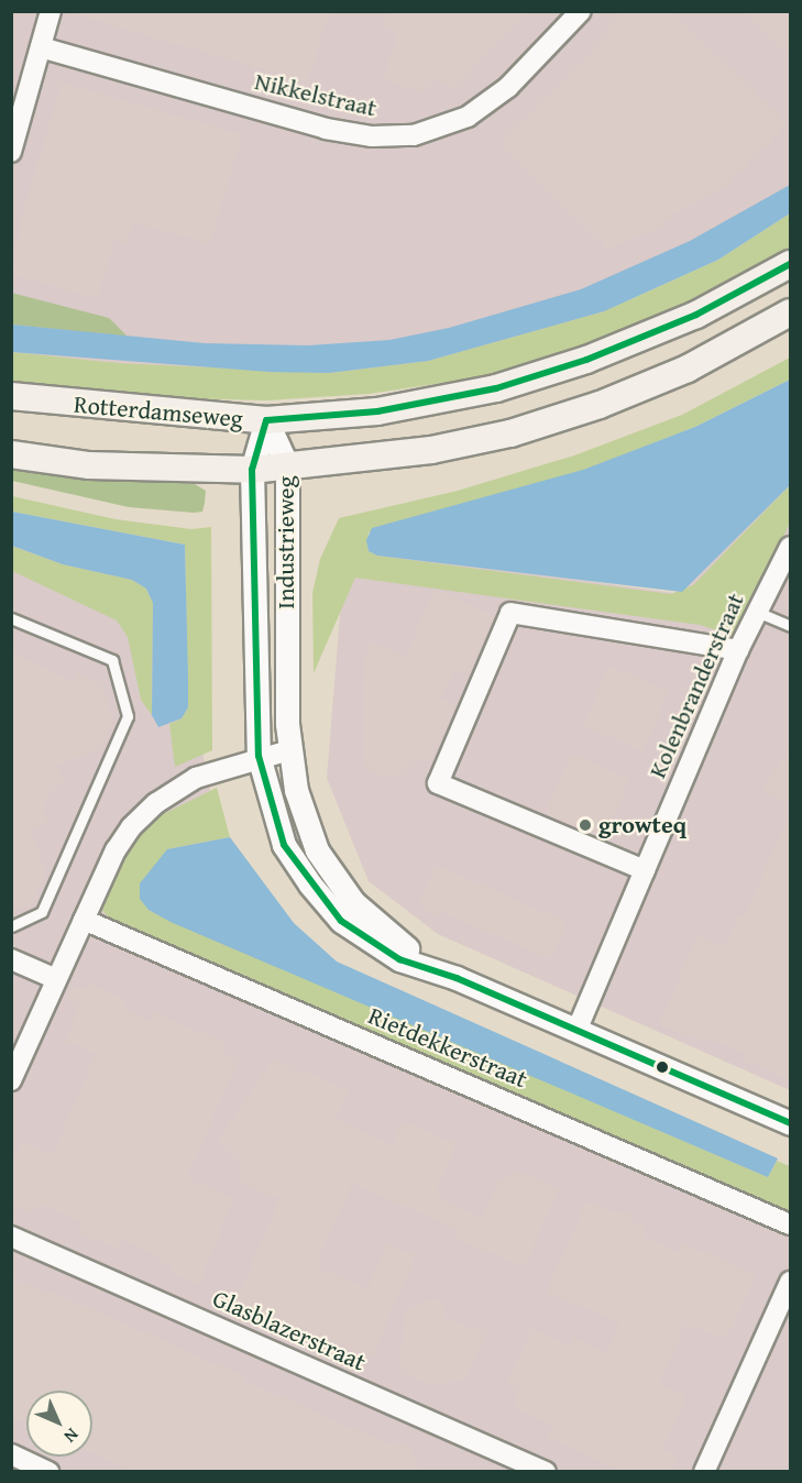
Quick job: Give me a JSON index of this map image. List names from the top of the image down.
{
  "streets": {
    "main road": ["Rotterdamseweg"],
    "street": [
      "Nikkelstraat",
      "Industrieweg",
      "Kolenbranderstraat",
      "Rietdekkerstraat",
      "Glasblazerstraat"
    ]
  },
  "crossings": [
    ["Rotterdamseweg", "Industrieweg"],
    ["Industrieweg", "Kolenbranderstraat"]
  ],
  "places": ["growteq"],
  "north": "bottom right"
}
